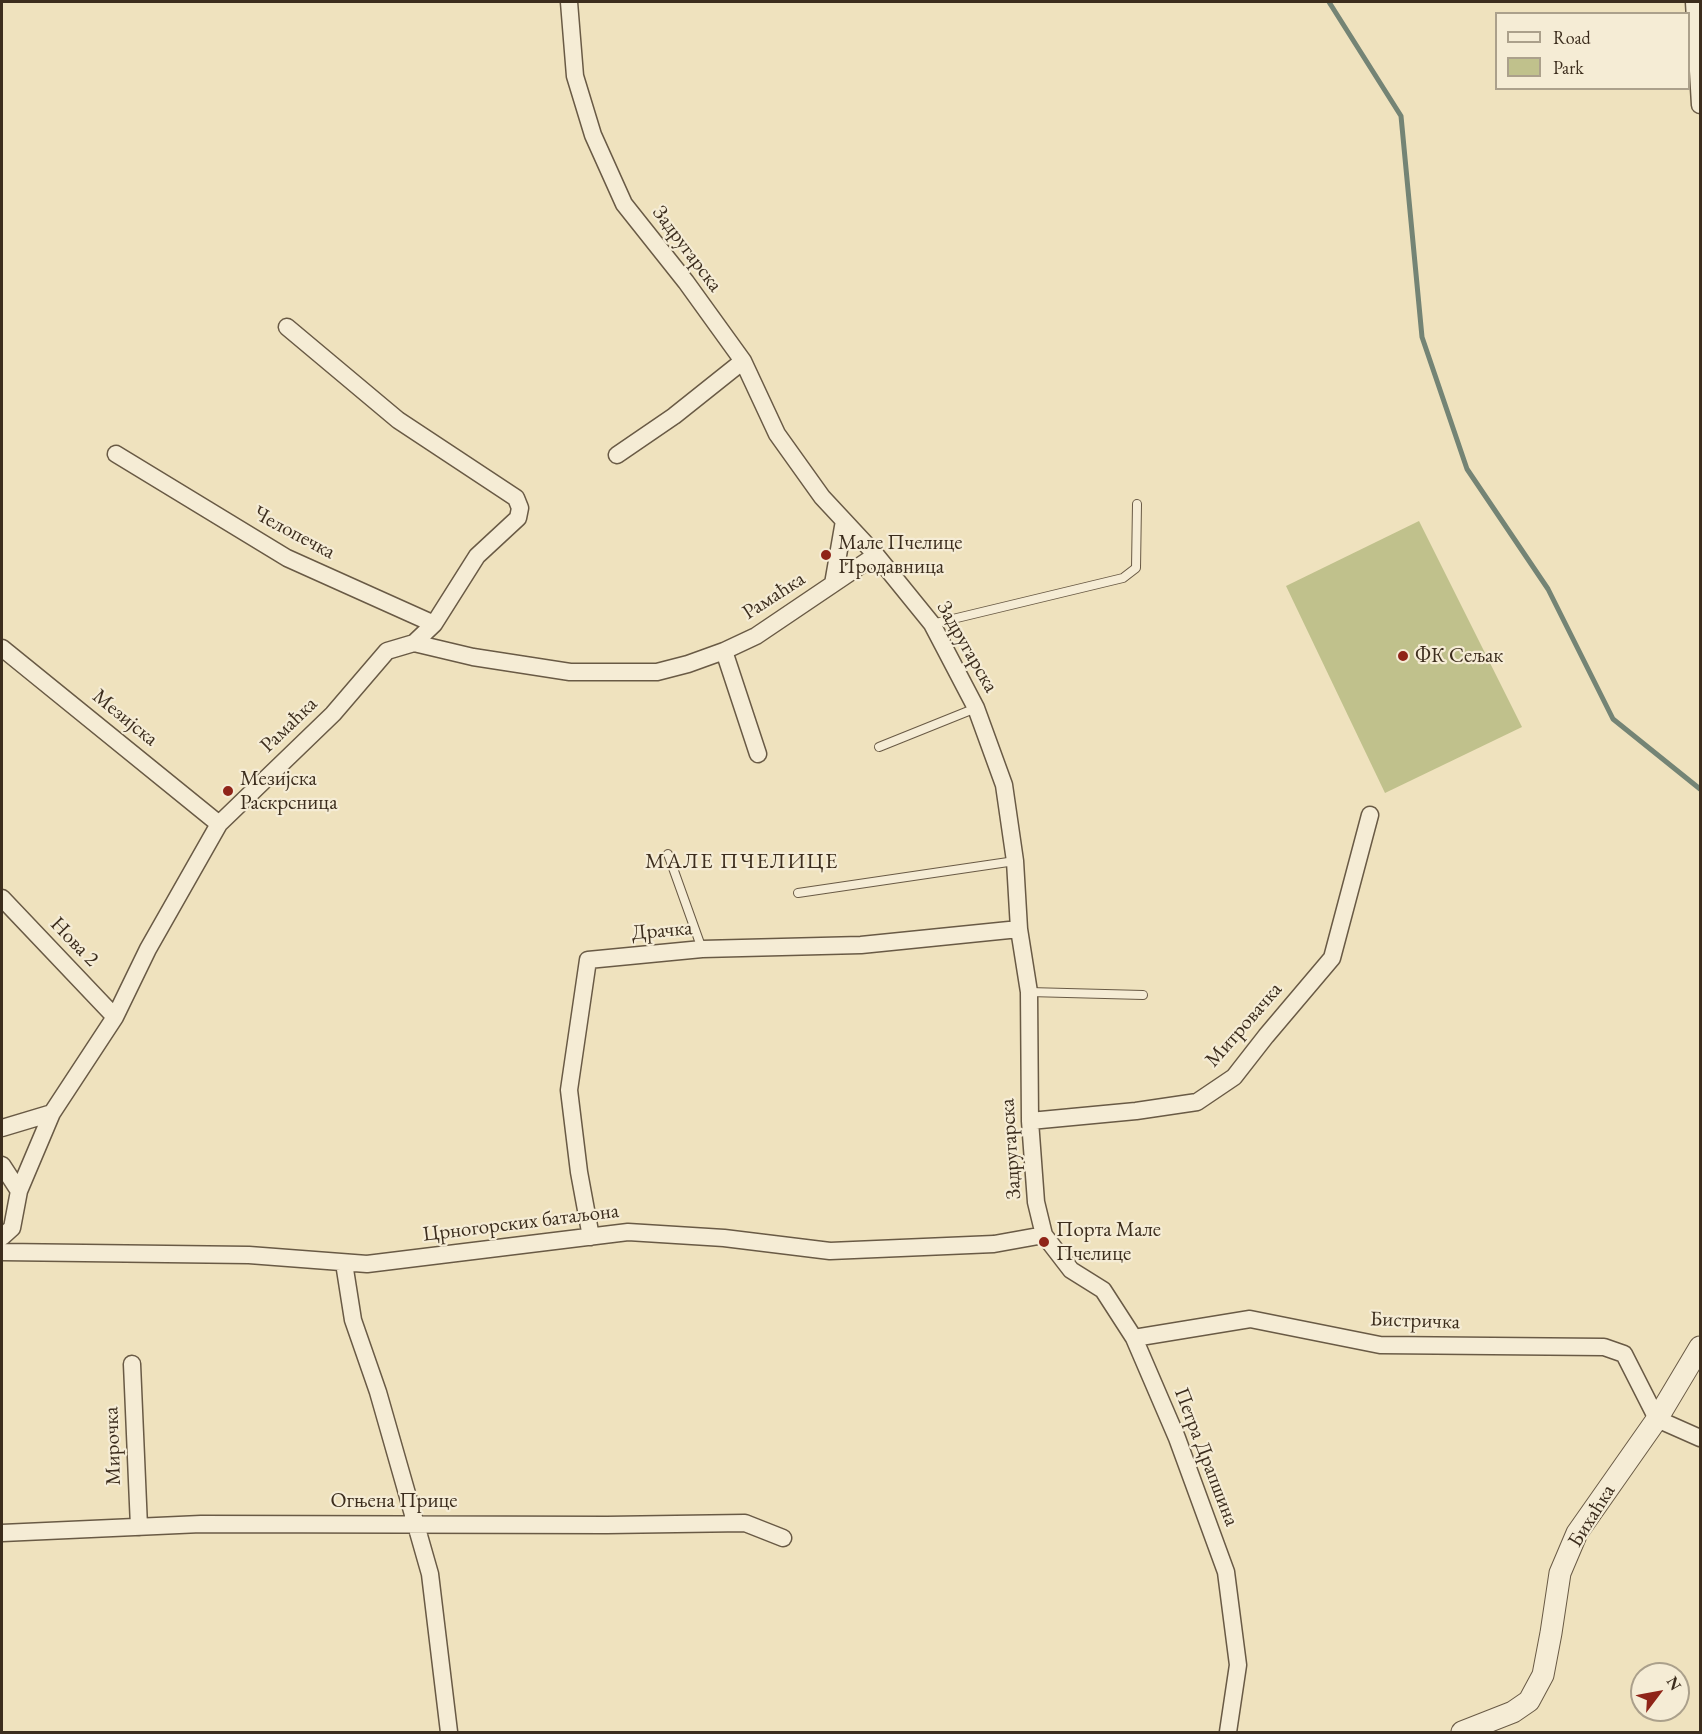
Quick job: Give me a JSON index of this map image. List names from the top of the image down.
{
  "streets": {
    "street": [
      "Задругарска",
      "Челопечка",
      "Рамаћка",
      "Мезијска",
      "Драчка",
      "Нова 2",
      "Митровачка",
      "Црногорских батаљона",
      "Бистричка",
      "Мирочка",
      "Петра Драпшина",
      "Огњена Прице",
      "Бихаћка"
    ]
  },
  "crossings": [
    ["Задругарска", "Рамаћка"],
    ["Задругарска", "Драчка"],
    ["Задругарска", "Митровачка"],
    ["Задругарска", "Црногорских батаљона"],
    ["Задругарска", "Петра Драпшина"],
    ["Рамаћка", "Мезијска"],
    ["Рамаћка", "Нова 2"],
    ["Драчка", "Црногорских батаљона"],
    ["Црногорских батаљона", "Петра Драпшина"],
    ["Бистричка", "Петра Драпшина"],
    ["Бистричка", "Бихаћка"],
    ["Мирочка", "Огњена Прице"]
  ],
  "districts": ["МАЛЕ ПЧЕЛИЦЕ"],
  "places": [
    "Мале Пчелице Продавница",
    "ФК Сељак",
    "Мезијска Раскрсница",
    "Порта Мале Пчелице"
  ],
  "legend": ["Road", "Park"],
  "north": "top right"
}
